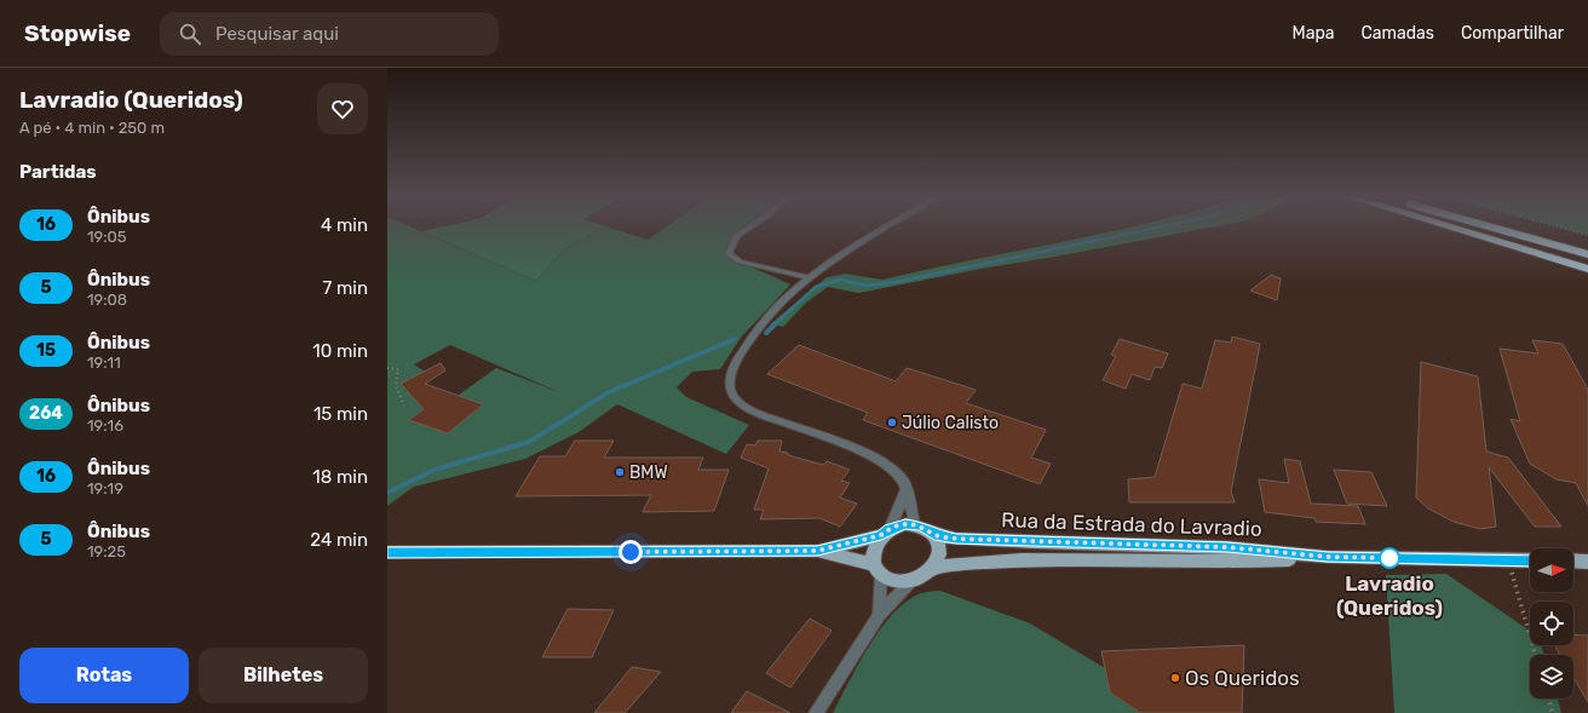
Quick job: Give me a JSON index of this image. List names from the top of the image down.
{
  "streets": {
    "main road": ["Rua da Estrada do Lavradio"]
  },
  "places": [
    "Júlio Calisto",
    "BMW",
    "Lavradio (Queridos)",
    "Os Queridos"
  ],
  "lines": ["bus line 16"],
  "north": "right",
  "page": {
    "header": "Stopwise",
    "search": "Pesquisar aqui",
    "nav": ["Mapa", "Camadas", "Compartilhar"],
    "heading": [
      ["Lavradio (Queridos)", "A pé · 4 min · 250 m"],
      "Partidas"
    ],
    "list": [
      {
        "mark": "16",
        "name": "Ônibus",
        "note": "19:05",
        "value": "4 min"
      },
      {
        "mark": "5",
        "name": "Ônibus",
        "note": "19:08",
        "value": "7 min"
      },
      {
        "mark": "15",
        "name": "Ônibus",
        "note": "19:11",
        "value": "10 min"
      },
      {
        "mark": "264",
        "name": "Ônibus",
        "note": "19:16",
        "value": "15 min"
      },
      {
        "mark": "16",
        "name": "Ônibus",
        "note": "19:19",
        "value": "18 min"
      },
      {
        "mark": "5",
        "name": "Ônibus",
        "note": "19:25",
        "value": "24 min"
      }
    ],
    "buttons": ["Rotas", "Bilhetes"]
  }
}
